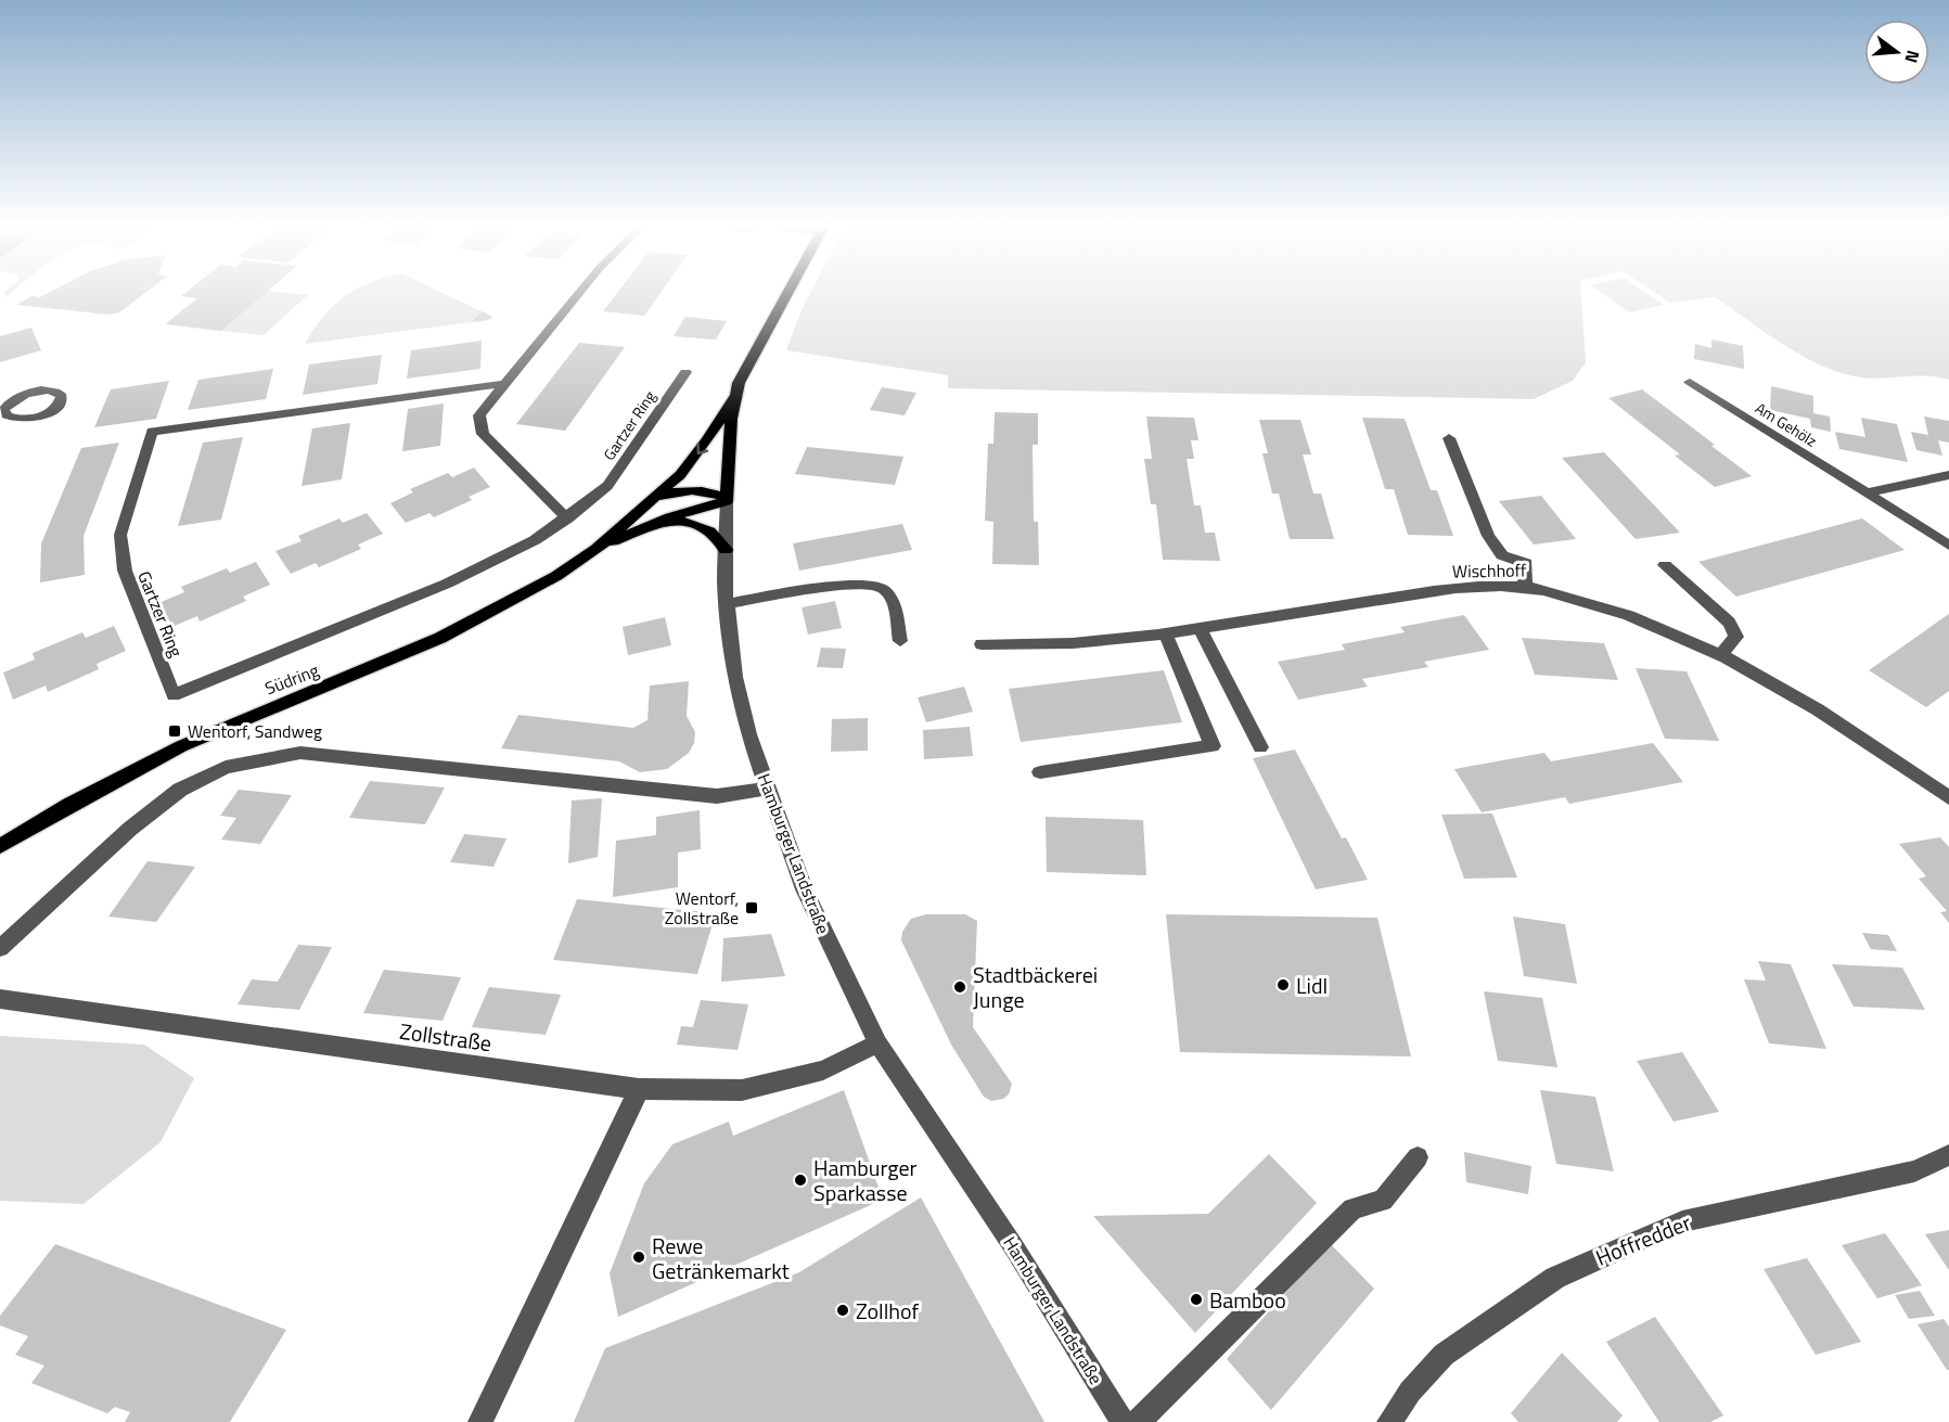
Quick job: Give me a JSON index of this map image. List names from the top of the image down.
{
  "streets": {
    "main road": ["Südring", "Hamburger Landstraße"],
    "street": [
      "Am Gehölz",
      "Gartzer Ring",
      "Wischhoff",
      "Zollstraße",
      "Hoffredder"
    ]
  },
  "crossings": [
    ["Südring", "Hamburger Landstraße"],
    ["Hamburger Landstraße", "Zollstraße"]
  ],
  "places": {
    "transit": ["Wentorf, Sandweg", "Wentorf, Zollstraße"],
    "other": [
      "Lidl",
      "Stadtbäckerei Junge",
      "Hamburger Sparkasse",
      "Rewe Getränkemarkt",
      "Bamboo",
      "Zollhof"
    ]
  },
  "north": "right"
}
